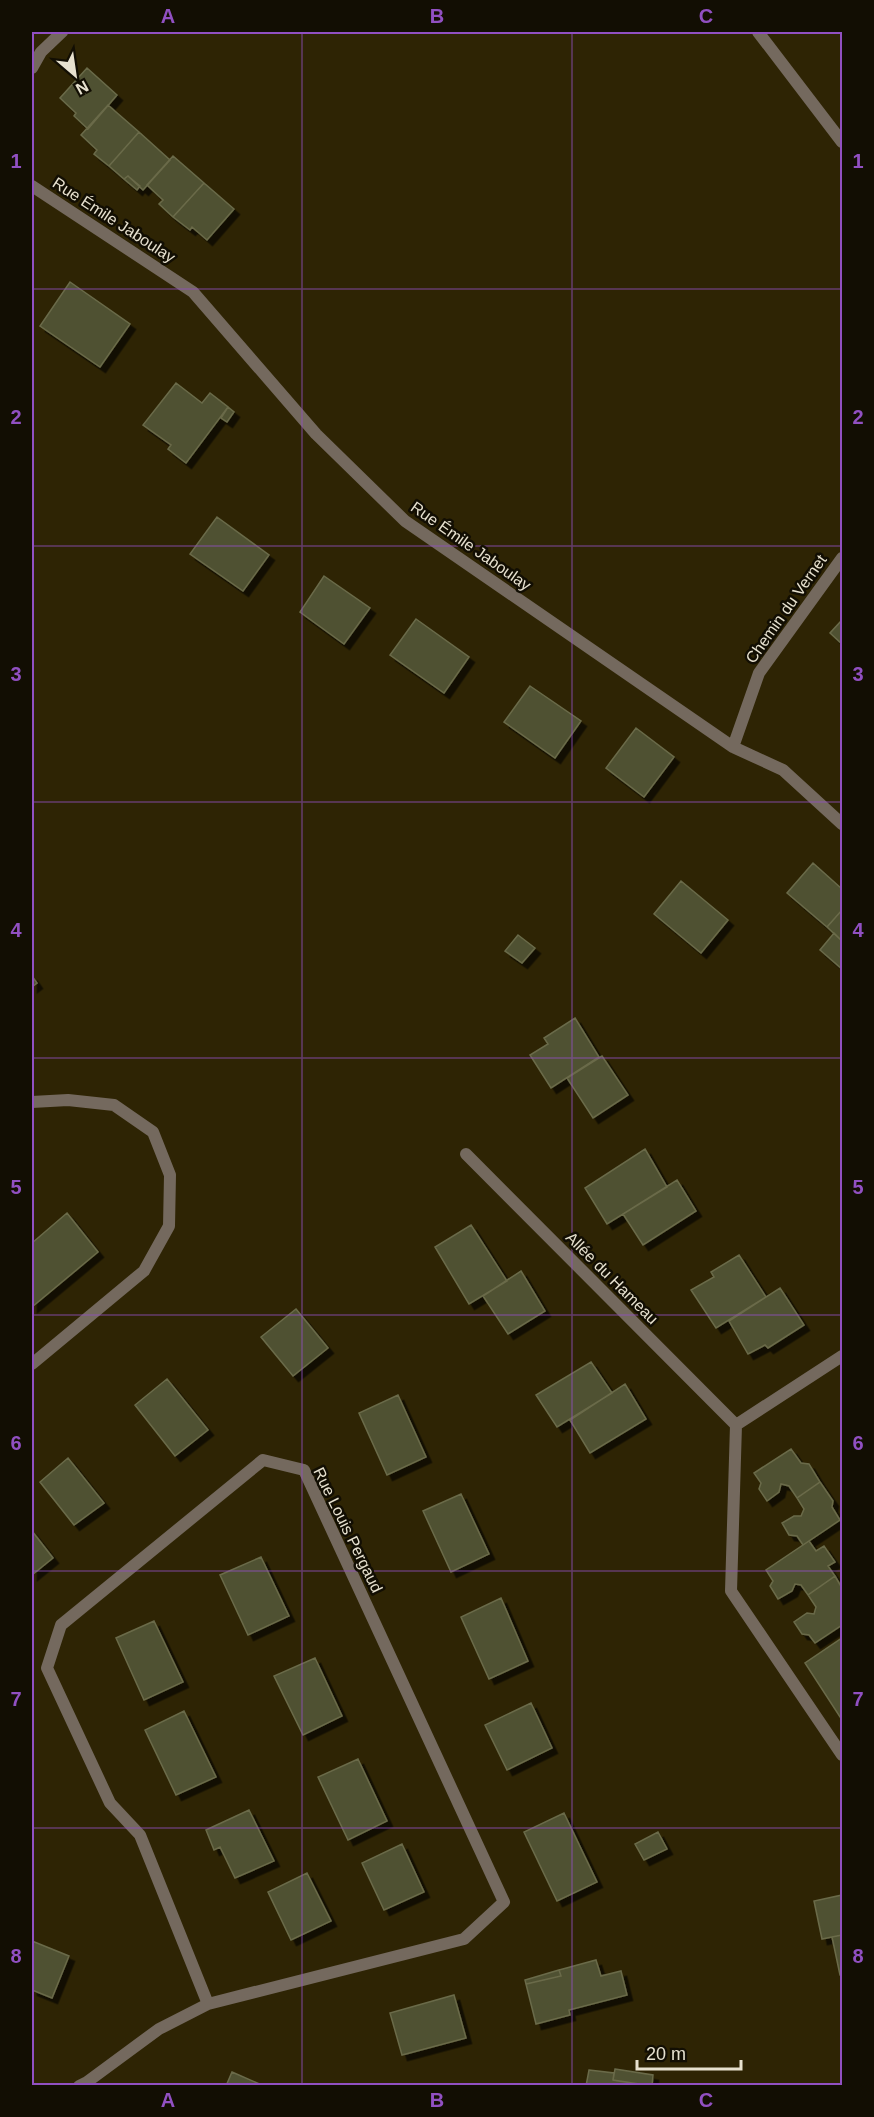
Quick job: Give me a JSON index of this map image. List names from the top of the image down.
{
  "streets": {
    "street": [
      "Rue Émile Jaboulay",
      "Chemin du Vernet",
      "Allée du Hameau",
      "Rue Louis Pergaud"
    ]
  },
  "crossings": [
    ["Rue Émile Jaboulay", "Chemin du Vernet"]
  ],
  "scale_bar": "20 m",
  "north": "bottom right",
  "grid": {
    "columns": ["A", "B", "C"],
    "rows": [
      "1",
      "2",
      "3",
      "4",
      "5",
      "6",
      "7",
      "8"
    ]
  }
}
